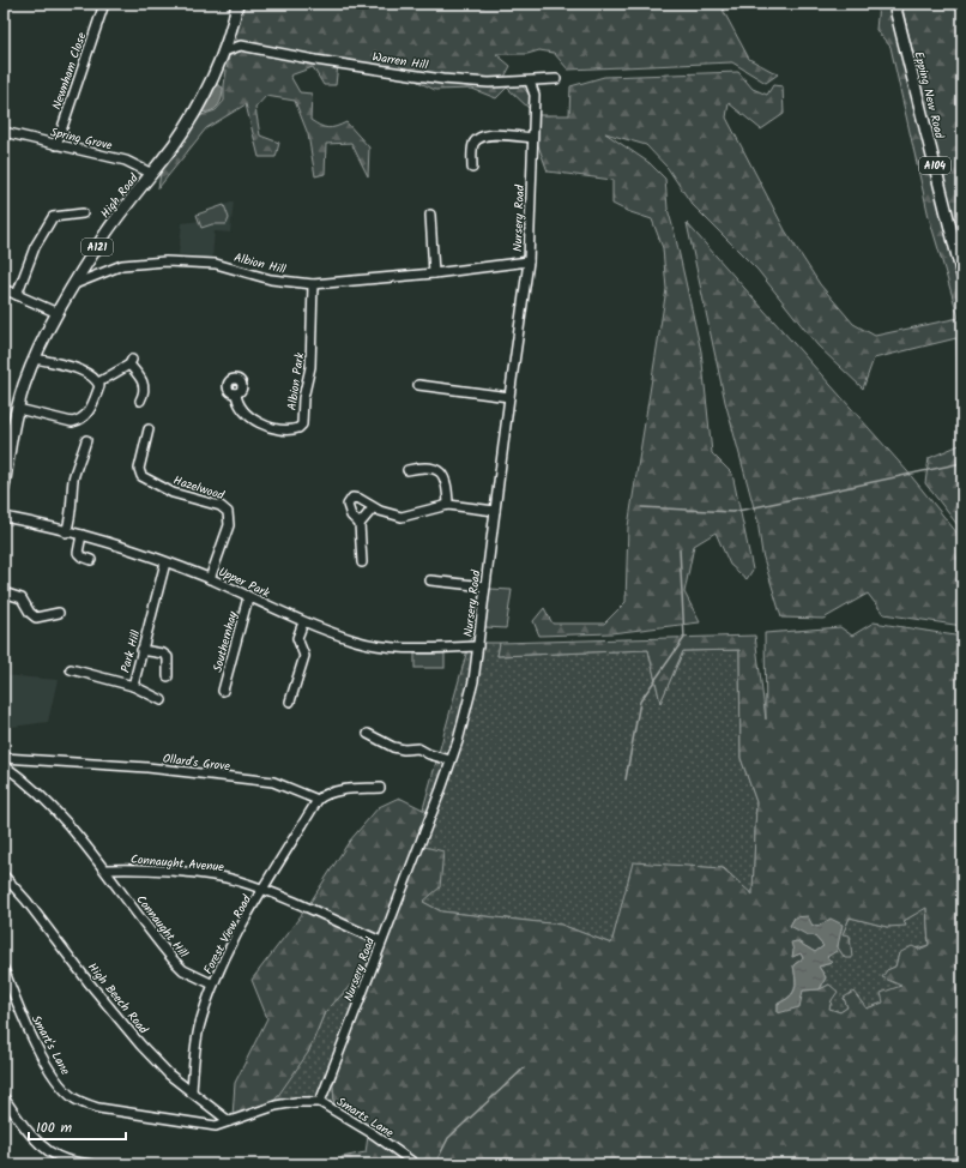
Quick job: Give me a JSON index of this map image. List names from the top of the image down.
{
  "streets": {
    "main road": [
      "Epping New Road",
      "A104",
      "High Road",
      "A121"
    ],
    "street": [
      "Warren Hill",
      "Newnham Close",
      "Spring Grove",
      "Nursery Road",
      "Albion Hill",
      "Albion Park",
      "Hazelwood",
      "Upper Park",
      "Southernhay",
      "Park Hill",
      "Ollard's Grove",
      "Connaught Avenue",
      "Connaught Hill",
      "Forest View Road",
      "High Beech Road",
      "Smart's Lane",
      "Smarts Lane"
    ]
  },
  "crossings": [
    ["Warren Hill", "High Road"],
    ["Warren Hill", "Nursery Road"],
    ["Newnham Close", "Spring Grove"],
    ["Spring Grove", "High Road"],
    ["High Road", "Albion Hill"],
    ["Nursery Road", "Albion Hill"],
    ["Nursery Road", "Upper Park"],
    ["Nursery Road", "Connaught Avenue"],
    ["Nursery Road", "Smarts Lane"],
    ["Albion Hill", "Albion Park"],
    ["Hazelwood", "Upper Park"],
    ["Upper Park", "Southernhay"],
    ["Upper Park", "Park Hill"],
    ["Ollard's Grove", "Forest View Road"],
    ["Connaught Avenue", "Connaught Hill"],
    ["Connaught Avenue", "Forest View Road"],
    ["Connaught Hill", "Forest View Road"],
    ["Forest View Road", "High Beech Road"],
    ["High Beech Road", "Smarts Lane"],
    ["Smart's Lane", "Smarts Lane"]
  ],
  "scale_bar": "100 m"
}
